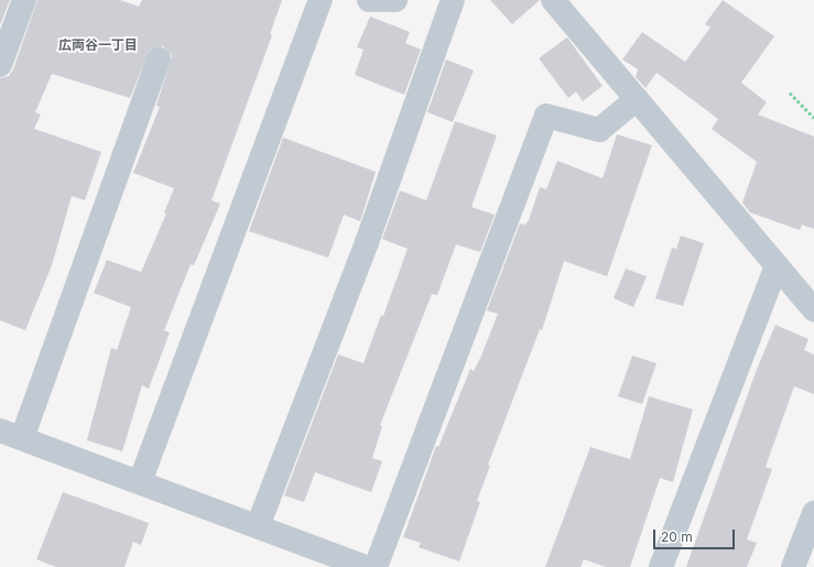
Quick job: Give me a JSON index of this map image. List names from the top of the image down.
{
  "districts": ["広両谷一丁目"],
  "scale_bar": "20 m"
}
